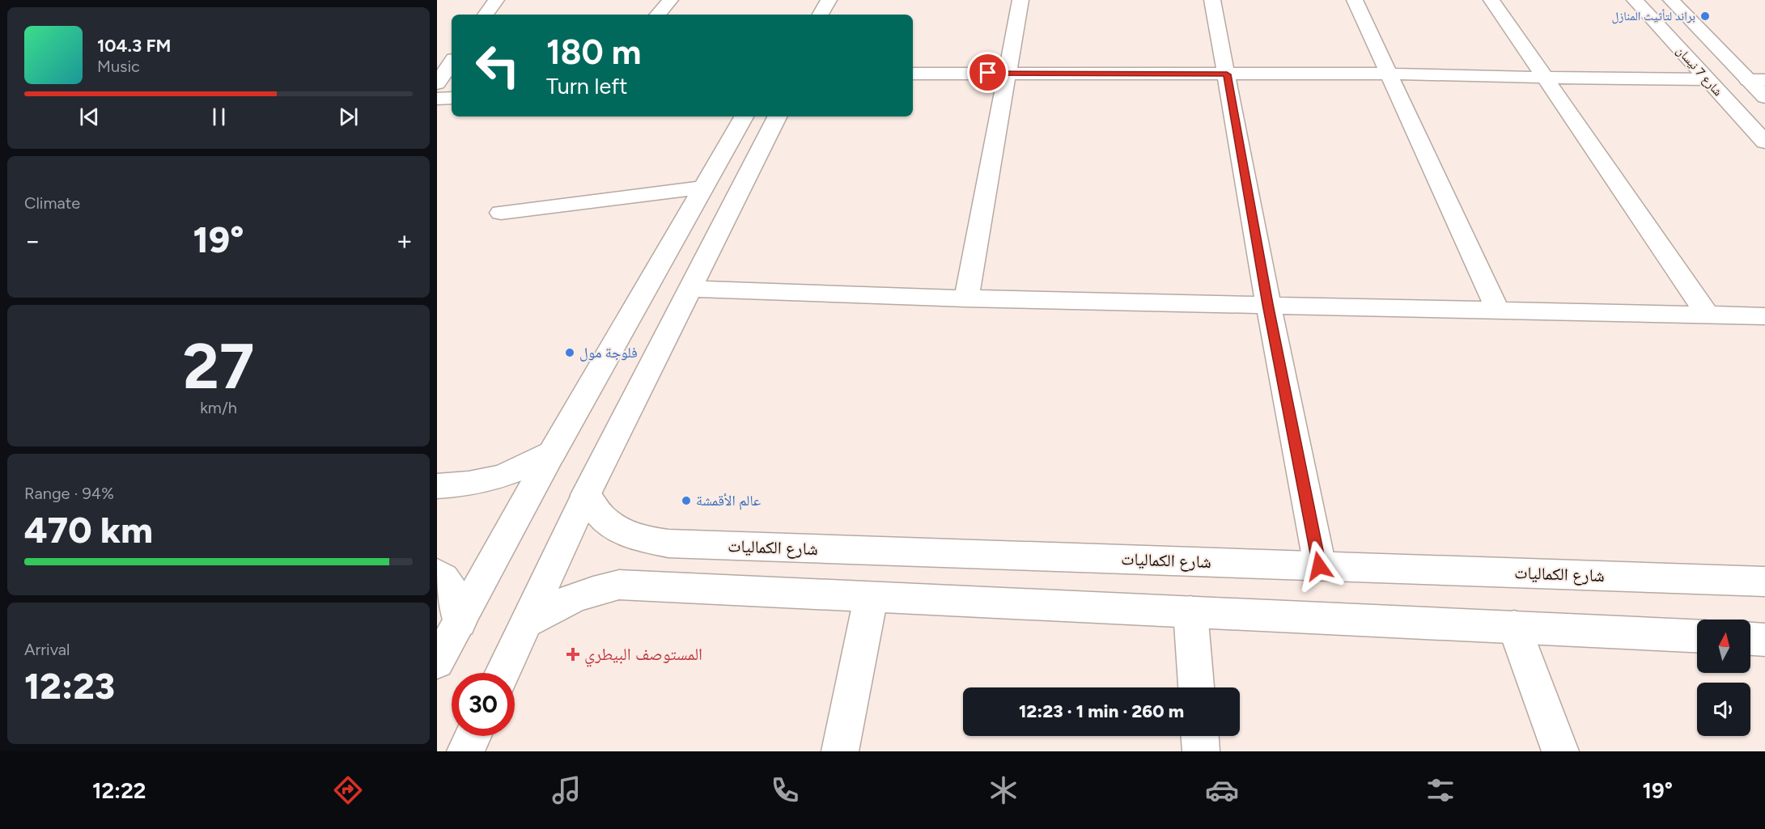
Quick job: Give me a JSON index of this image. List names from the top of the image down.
{
  "streets": {
    "street": ["شارع 7 نيسان", "شارع الكماليات"]
  },
  "places": {
    "other": ["براند لتأثيث المنازل", "فلوجة مول", "عالم الأقمشة"],
    "health": ["المستوصف البيطري"]
  },
  "north": "top",
  "page": {
    "turn": ["180 m", "Turn left"],
    "song": ["104.3 FM", "Music"],
    "tile": [
      "Climate",
      ["27", "km/h"],
      ["Range · 94%", "470 km"],
      ["Arrival", "12:23"]
    ],
    "heat": ["−", "19°", "+"],
    "limit": "30",
    "trip": "12:23 · 1 min · 260 m",
    "tabs": ["12:22", "19°"]
  }
}
